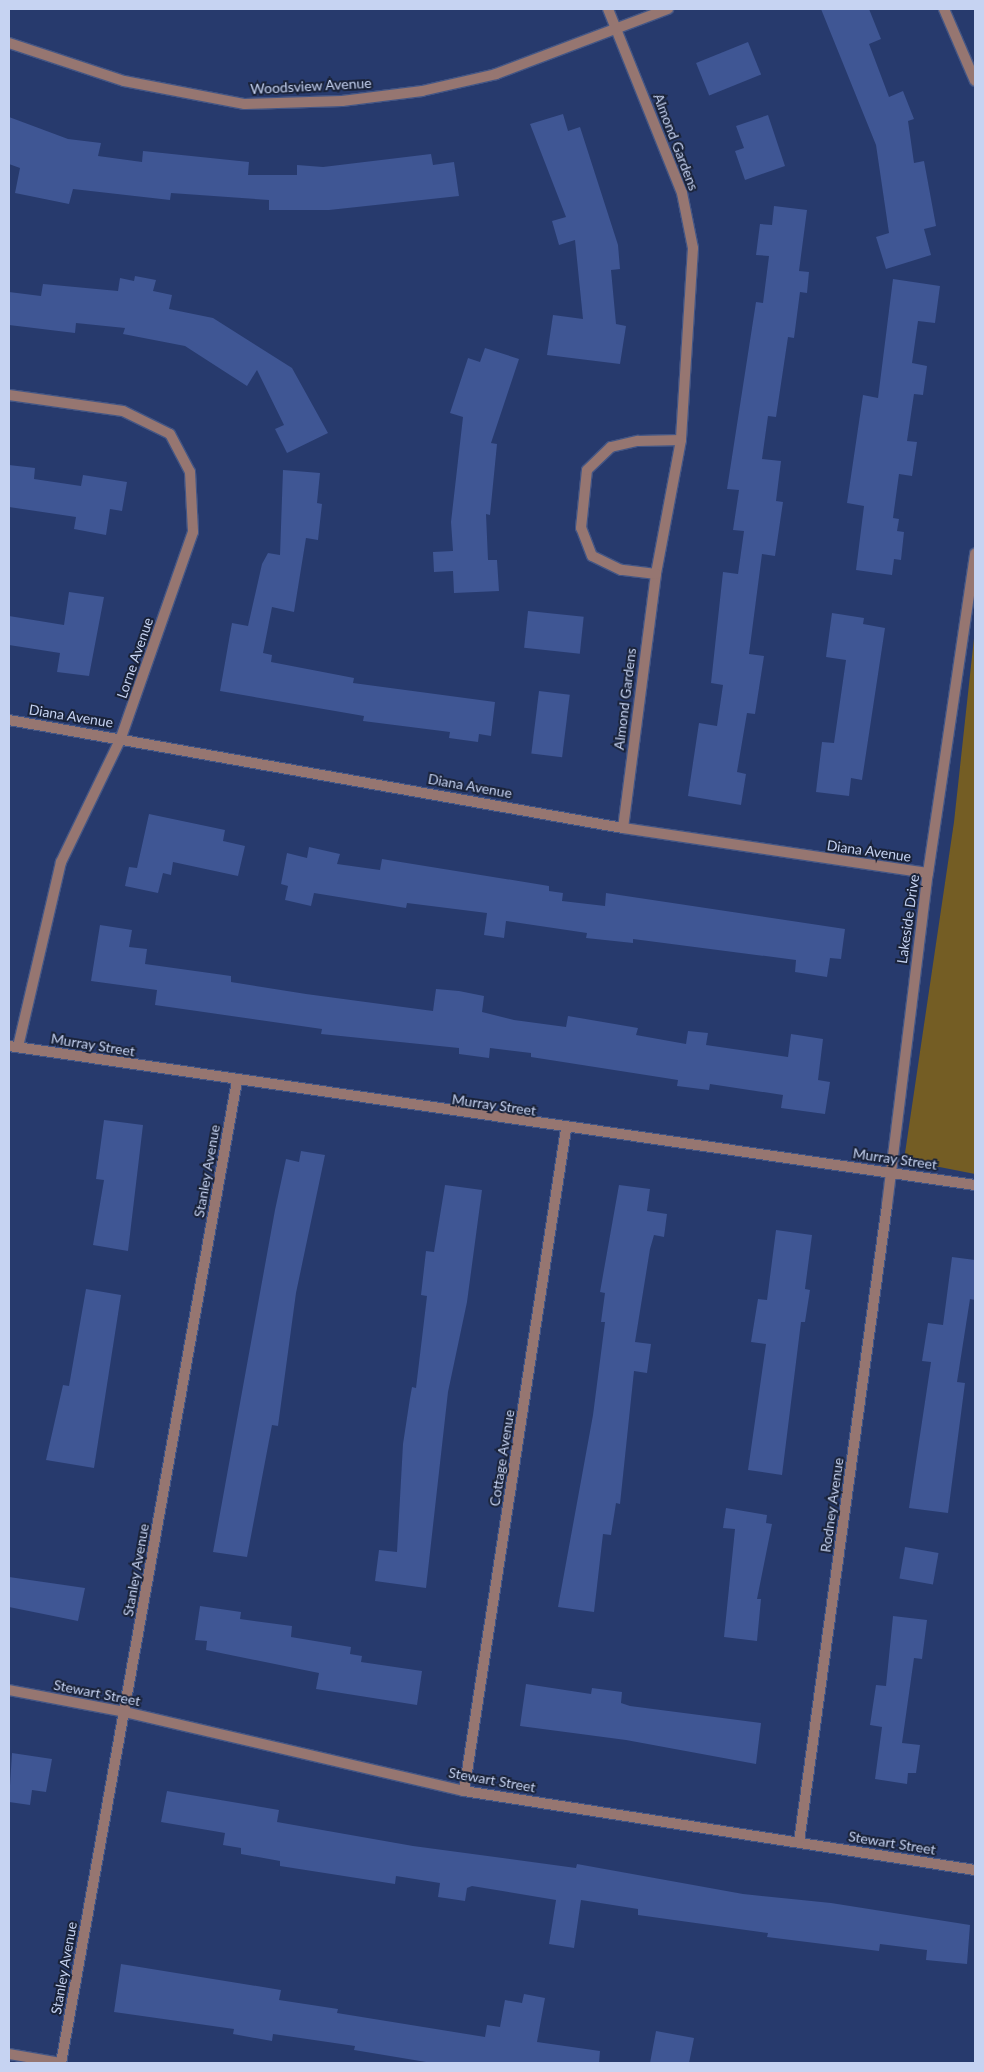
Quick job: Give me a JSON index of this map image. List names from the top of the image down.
{
  "streets": {
    "street": [
      "Woodsview Avenue",
      "Almond Gardens",
      "Lorne Avenue",
      "Diana Avenue",
      "Lakeside Drive",
      "Murray Street",
      "Stanley Avenue",
      "Cottage Avenue",
      "Rodney Avenue",
      "Stewart Street"
    ]
  },
  "crossings": [
    ["Woodsview Avenue", "Almond Gardens"],
    ["Almond Gardens", "Diana Avenue"],
    ["Lorne Avenue", "Diana Avenue"],
    ["Lorne Avenue", "Murray Street"],
    ["Diana Avenue", "Lakeside Drive"],
    ["Lakeside Drive", "Murray Street"],
    ["Lakeside Drive", "Rodney Avenue"],
    ["Murray Street", "Stanley Avenue"],
    ["Murray Street", "Cottage Avenue"],
    ["Murray Street", "Rodney Avenue"],
    ["Stanley Avenue", "Stewart Street"],
    ["Cottage Avenue", "Stewart Street"],
    ["Rodney Avenue", "Stewart Street"]
  ]
}
